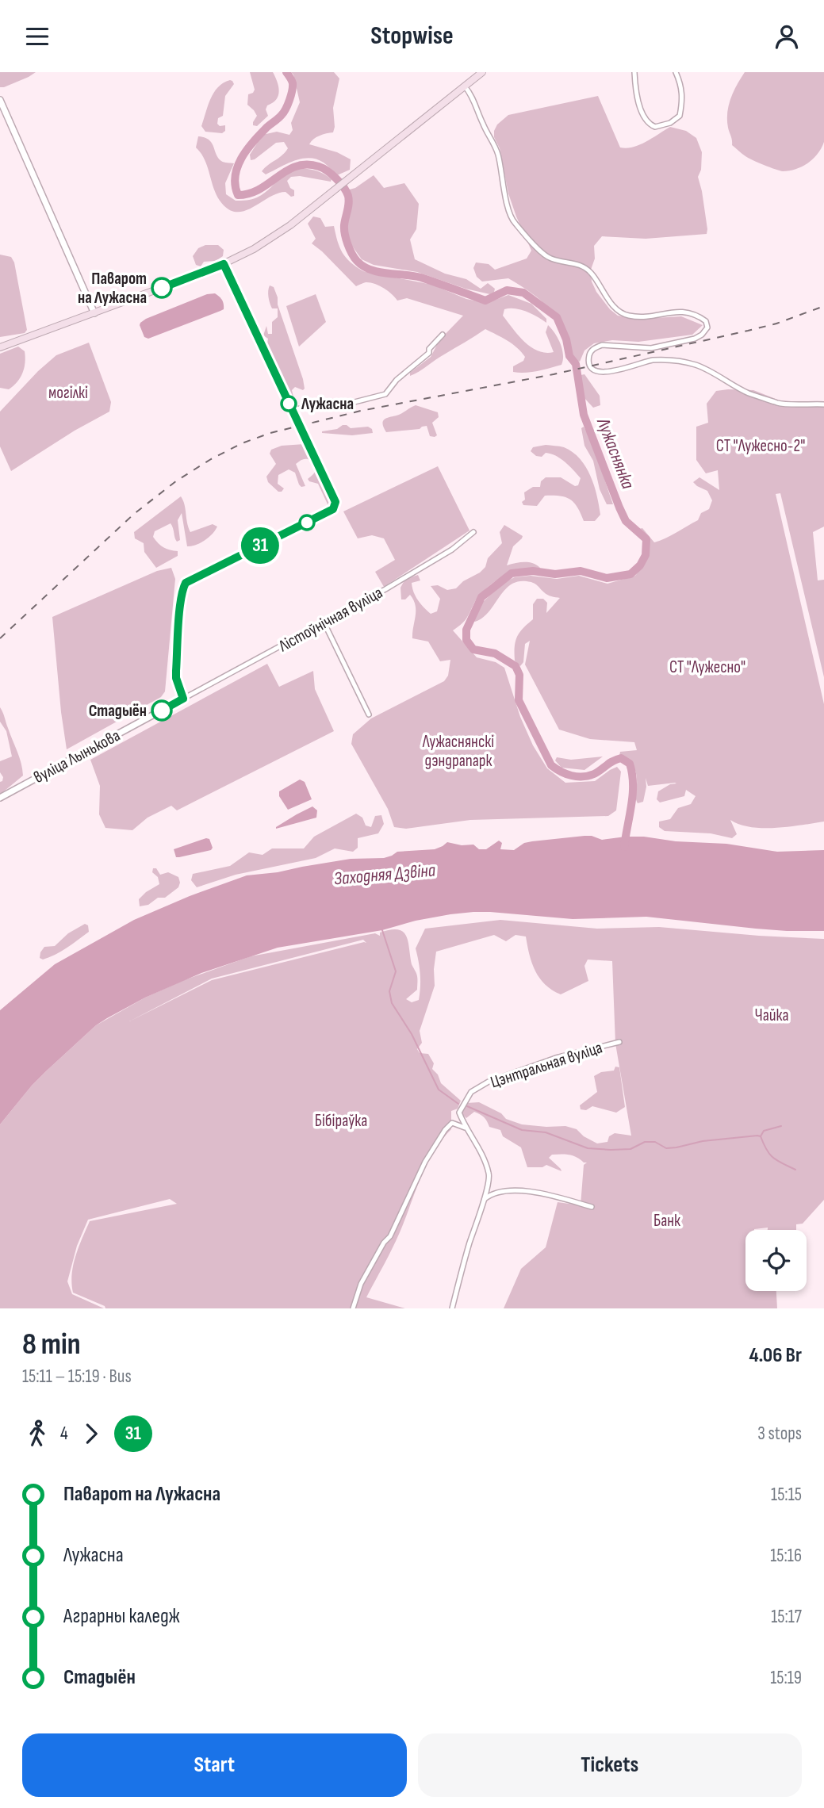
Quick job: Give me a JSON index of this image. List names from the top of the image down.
{
  "streets": {
    "street": ["Лістоўнічная вуліца", "вуліца Лынькова", "Цэнтральная вуліца"]
  },
  "crossings": [
    ["Лістоўнічная вуліца", "вуліца Лынькова"]
  ],
  "water": ["Лужаснянка", "Заходняя Дзвіна"],
  "parks": [
    "могілкі",
    "СТ \"Лужесно-2\"",
    "СТ \"Лужесно\"",
    "Лужаснянскі дэндрапарк",
    "Чайка",
    "Бібіраўка",
    "Банк"
  ],
  "places": ["Паварот на Лужасна", "Лужасна", "Стадыён"],
  "lines": ["bus line 31"],
  "page": {
    "header": "Stopwise",
    "on_map": "31",
    "heading": ["8 min", "15:11 – 15:19 · Bus", "4.06 Br"],
    "legs": ["4", "31", "3 stops"],
    "list": [
      {
        "name": "Паварот на Лужасна",
        "value": "15:15"
      },
      {
        "name": "Лужасна",
        "value": "15:16"
      },
      {
        "name": "Аграрны каледж",
        "value": "15:17"
      },
      {
        "name": "Стадыён",
        "value": "15:19"
      }
    ],
    "buttons": ["Start", "Tickets"]
  }
}
